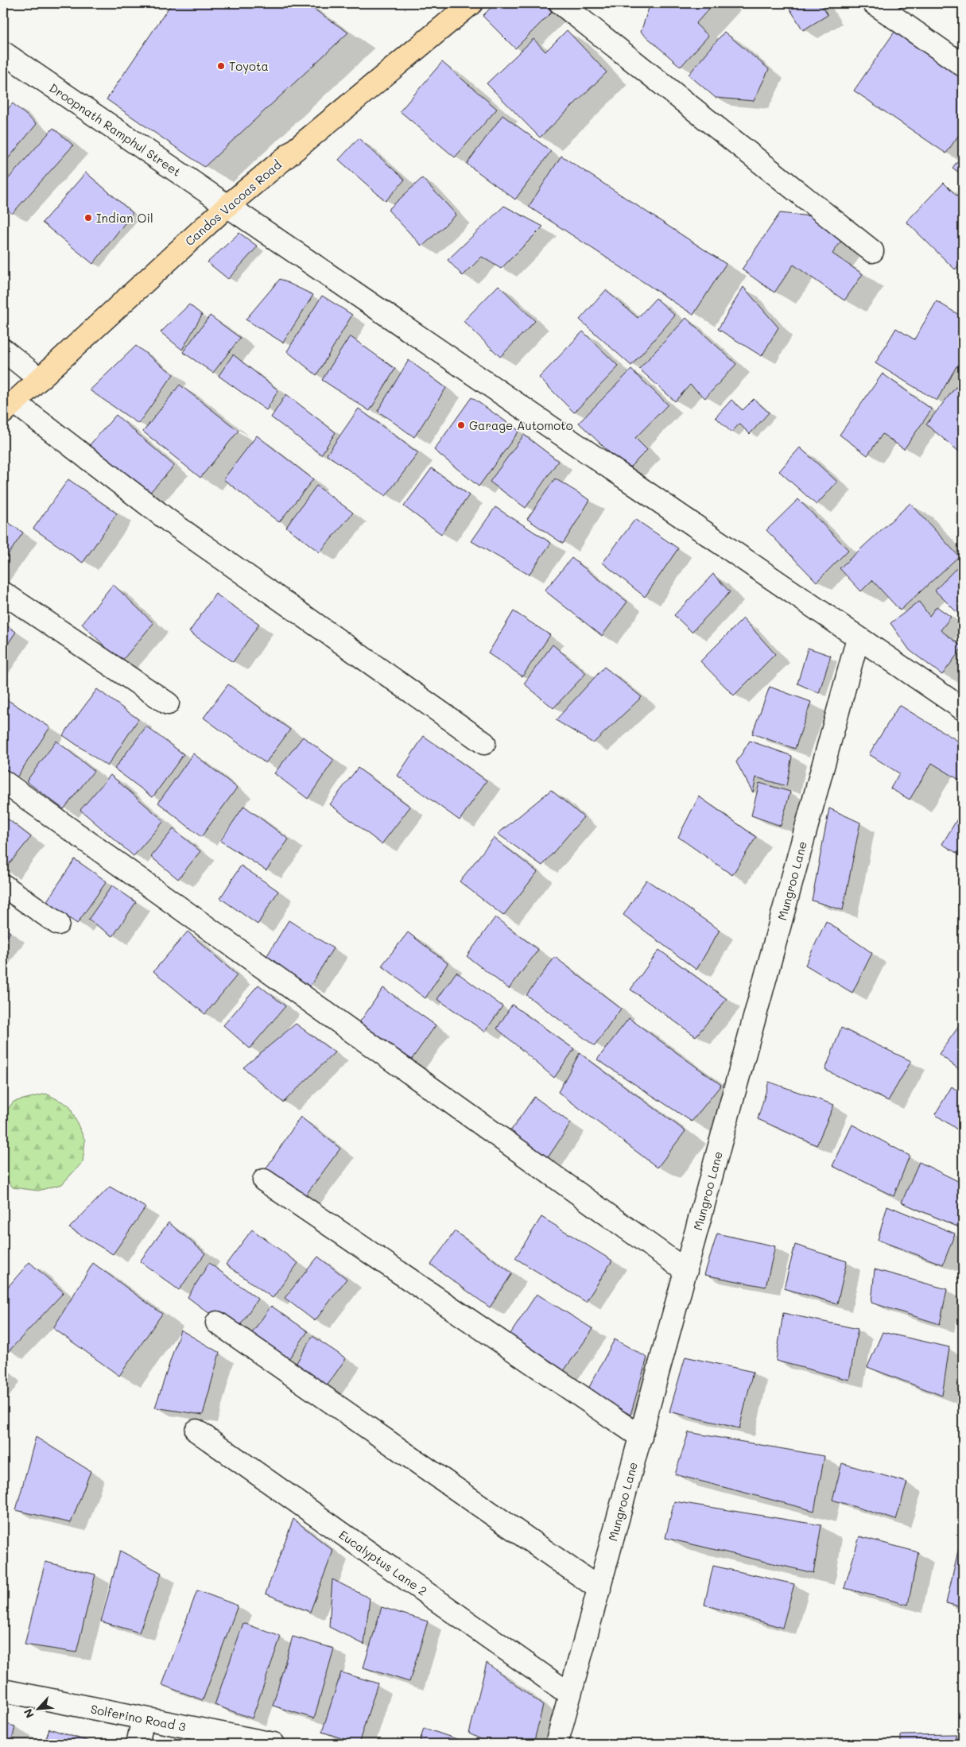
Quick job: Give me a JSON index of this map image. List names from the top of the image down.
{
  "streets": {
    "main road": ["Candos Vacoas Road"],
    "street": [
      "Droopnath Ramphul Street",
      "Mungroo Lane",
      "Eucalyptus Lane 2",
      "Solferino Road 3"
    ]
  },
  "crossings": [
    ["Droopnath Ramphul Street", "Candos Vacoas Road"],
    ["Droopnath Ramphul Street", "Mungroo Lane"],
    ["Mungroo Lane", "Eucalyptus Lane 2"]
  ],
  "places": ["Toyota", "Indian Oil", "Garage Automoto"],
  "north": "bottom left"
}
